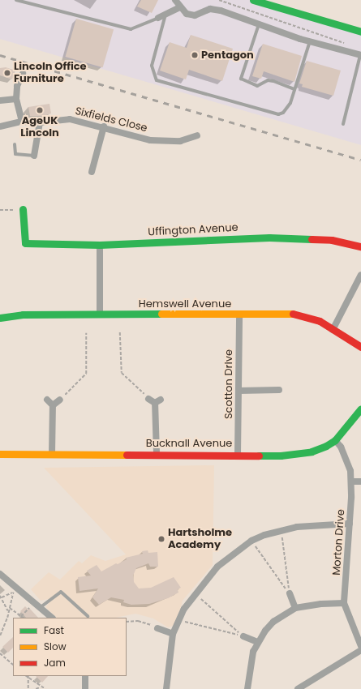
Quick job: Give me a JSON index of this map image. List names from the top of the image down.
{
  "streets": {
    "street": [
      "Sixfields Close",
      "Uffington Avenue",
      "Hemswell Avenue",
      "Scotton Drive",
      "Bucknall Avenue",
      "Morton Drive"
    ]
  },
  "crossings": [
    ["Hemswell Avenue", "Scotton Drive"],
    ["Scotton Drive", "Bucknall Avenue"],
    ["Bucknall Avenue", "Morton Drive"]
  ],
  "places": [
    "Pentagon",
    "Lincoln Office Furniture",
    "AgeUK Lincoln",
    "Hartsholme Academy"
  ],
  "legend": ["Fast", "Slow", "Jam"]
}
